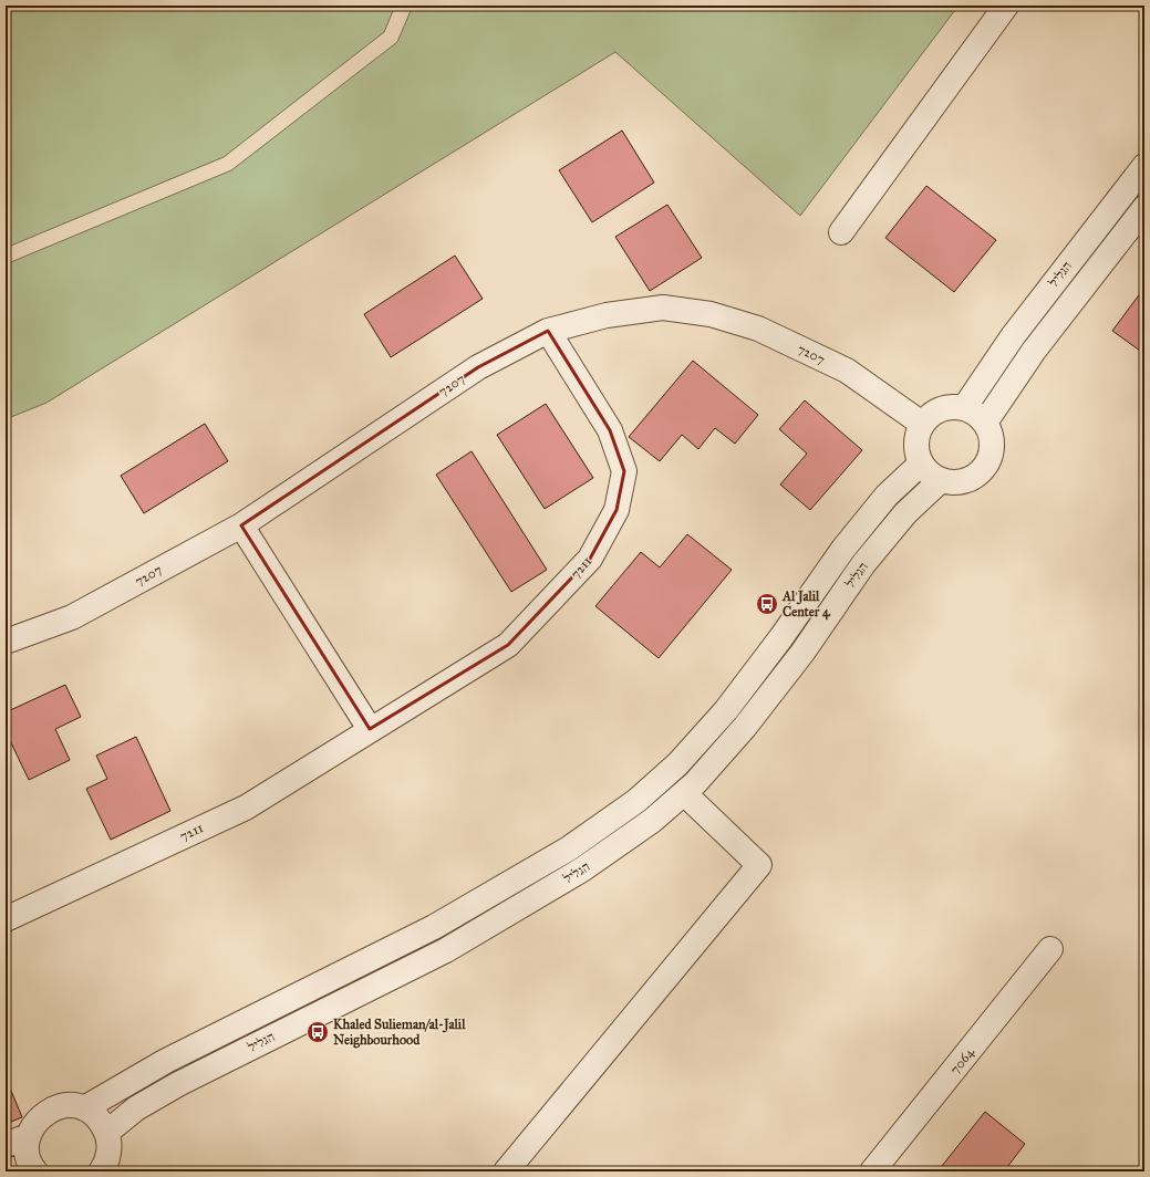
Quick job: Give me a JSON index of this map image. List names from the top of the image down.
{
  "streets": {
    "street": [
      "הגליל",
      "7207",
      "7211",
      "7064"
    ]
  },
  "crossings": [
    ["הגליל", "7207"],
    ["7207", "7211"]
  ],
  "places": {
    "bus stop": ["Al Jalil Center 4", "Khaled Sulieman/al-Jalil Neighbourhood"]
  }
}
